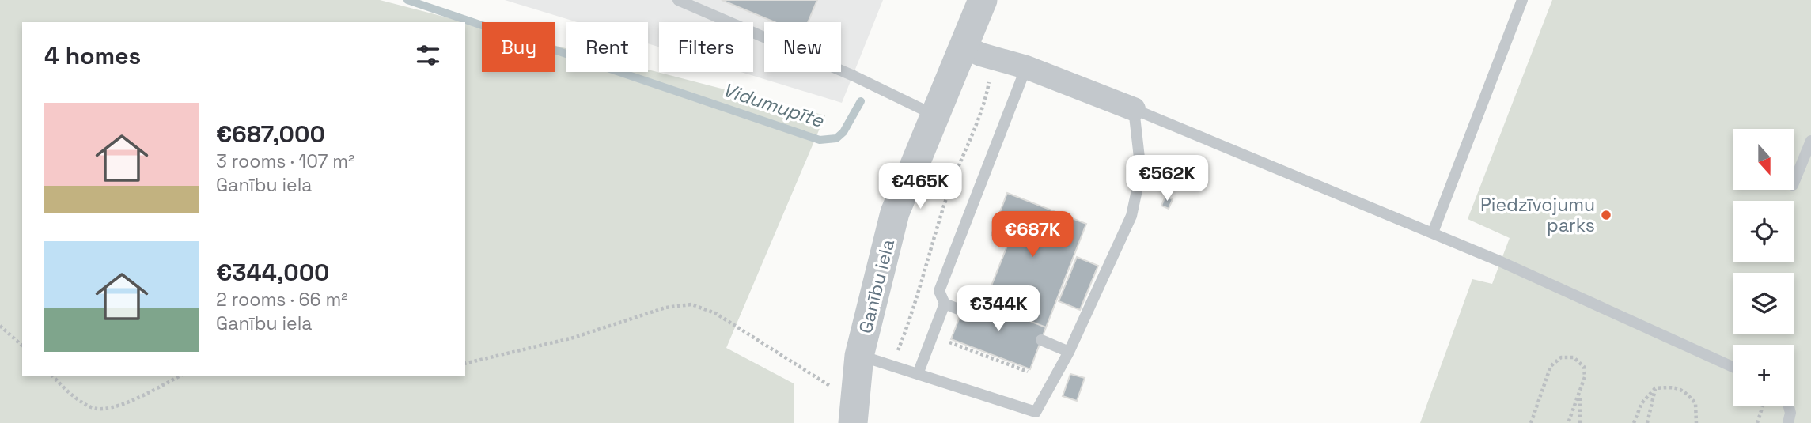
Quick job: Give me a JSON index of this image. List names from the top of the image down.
{
  "streets": {
    "street": ["Ganību iela"]
  },
  "water": ["Vidumupīte"],
  "places": ["Piedzīvojumu parks"],
  "north": "bottom",
  "page": {
    "chip": [
      "Buy",
      "Rent",
      "Filters",
      "New"
    ],
    "heading": "4 homes",
    "list": [
      {
        "name": "€687,000",
        "note": "3 rooms · 107 m² · Ganību iela"
      },
      {
        "name": "€344,000",
        "note": "2 rooms · 66 m² · Ganību iela"
      }
    ],
    "map_buttons": "+",
    "price": [
      "€562K",
      "€465K",
      "€687K",
      "€344K"
    ]
  }
}
